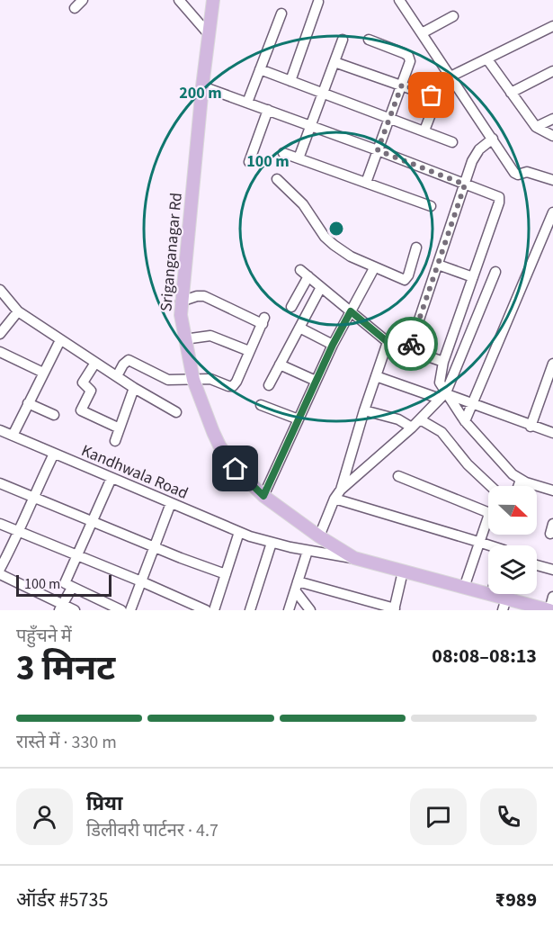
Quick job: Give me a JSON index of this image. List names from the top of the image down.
{
  "streets": {
    "main road": ["Sriganganagar Rd"],
    "street": ["Kandhwala Road"]
  },
  "crossings": [
    ["Sriganganagar Rd", "Kandhwala Road"]
  ],
  "scale_bar": "100 m",
  "north": "right",
  "page": {
    "scale": "100 m",
    "heading": ["3 मिनट", "पहुँचने में", "08:08–08:13"],
    "panel": [
      "प्रिया",
      "डिलीवरी पार्टनर · 4.7",
      "ऑर्डर #5735",
      "₹989"
    ],
    "bar": "रास्ते में · 330 m"
  },
  "rings": ["200 m", "100 m"]
}
